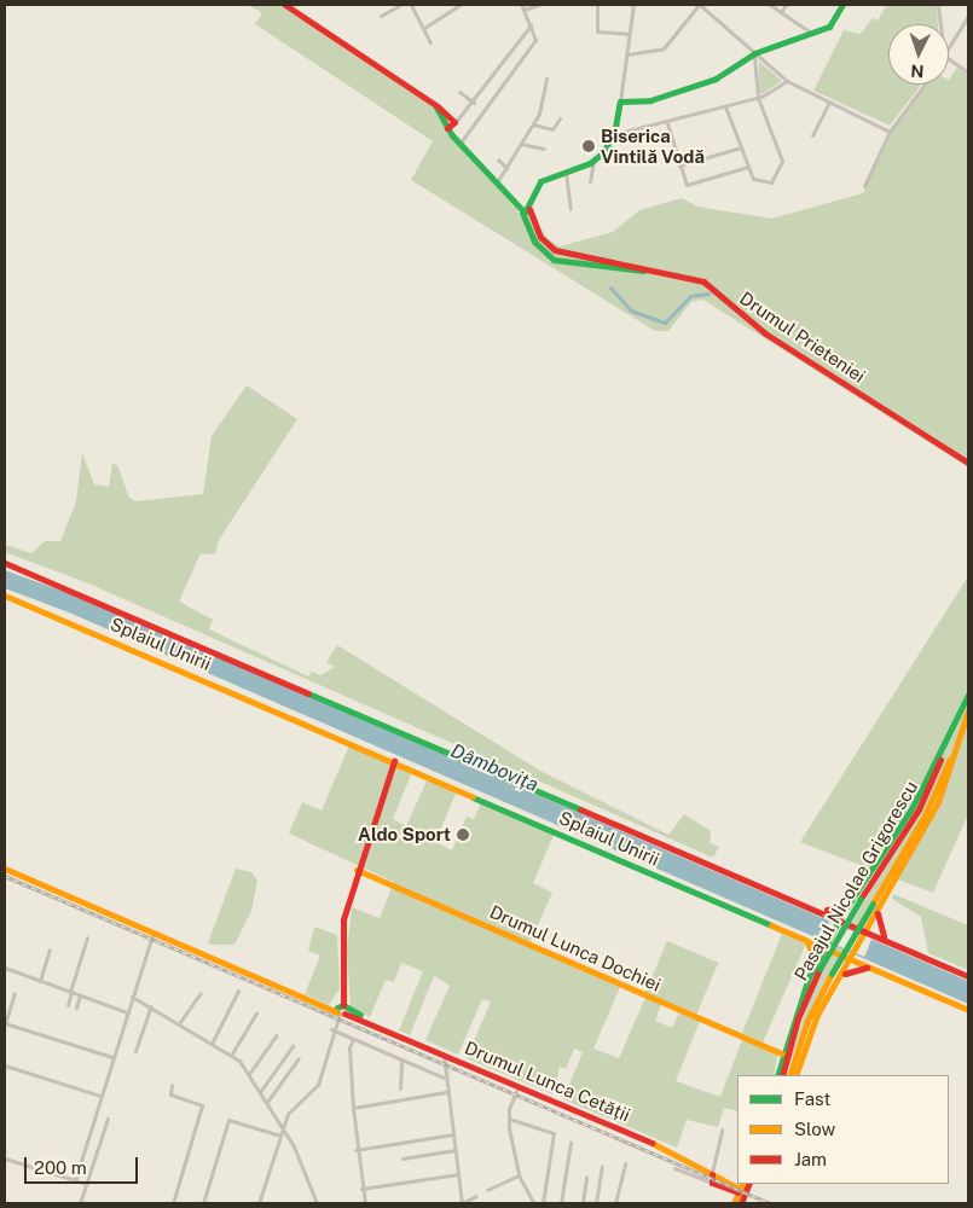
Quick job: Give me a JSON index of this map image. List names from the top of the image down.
{
  "streets": {
    "main road": [
      "Drumul Prieteniei",
      "Splaiul Unirii",
      "Pasajul Nicolae Grigorescu",
      "Drumul Lunca Dochiei",
      "Drumul Lunca Cetății"
    ]
  },
  "water": ["Dâmbovița"],
  "places": ["Biserica Vintilă Vodă", "Aldo Sport"],
  "legend": ["Fast", "Slow", "Jam"],
  "scale_bar": "200 m",
  "north": "bottom"
}
